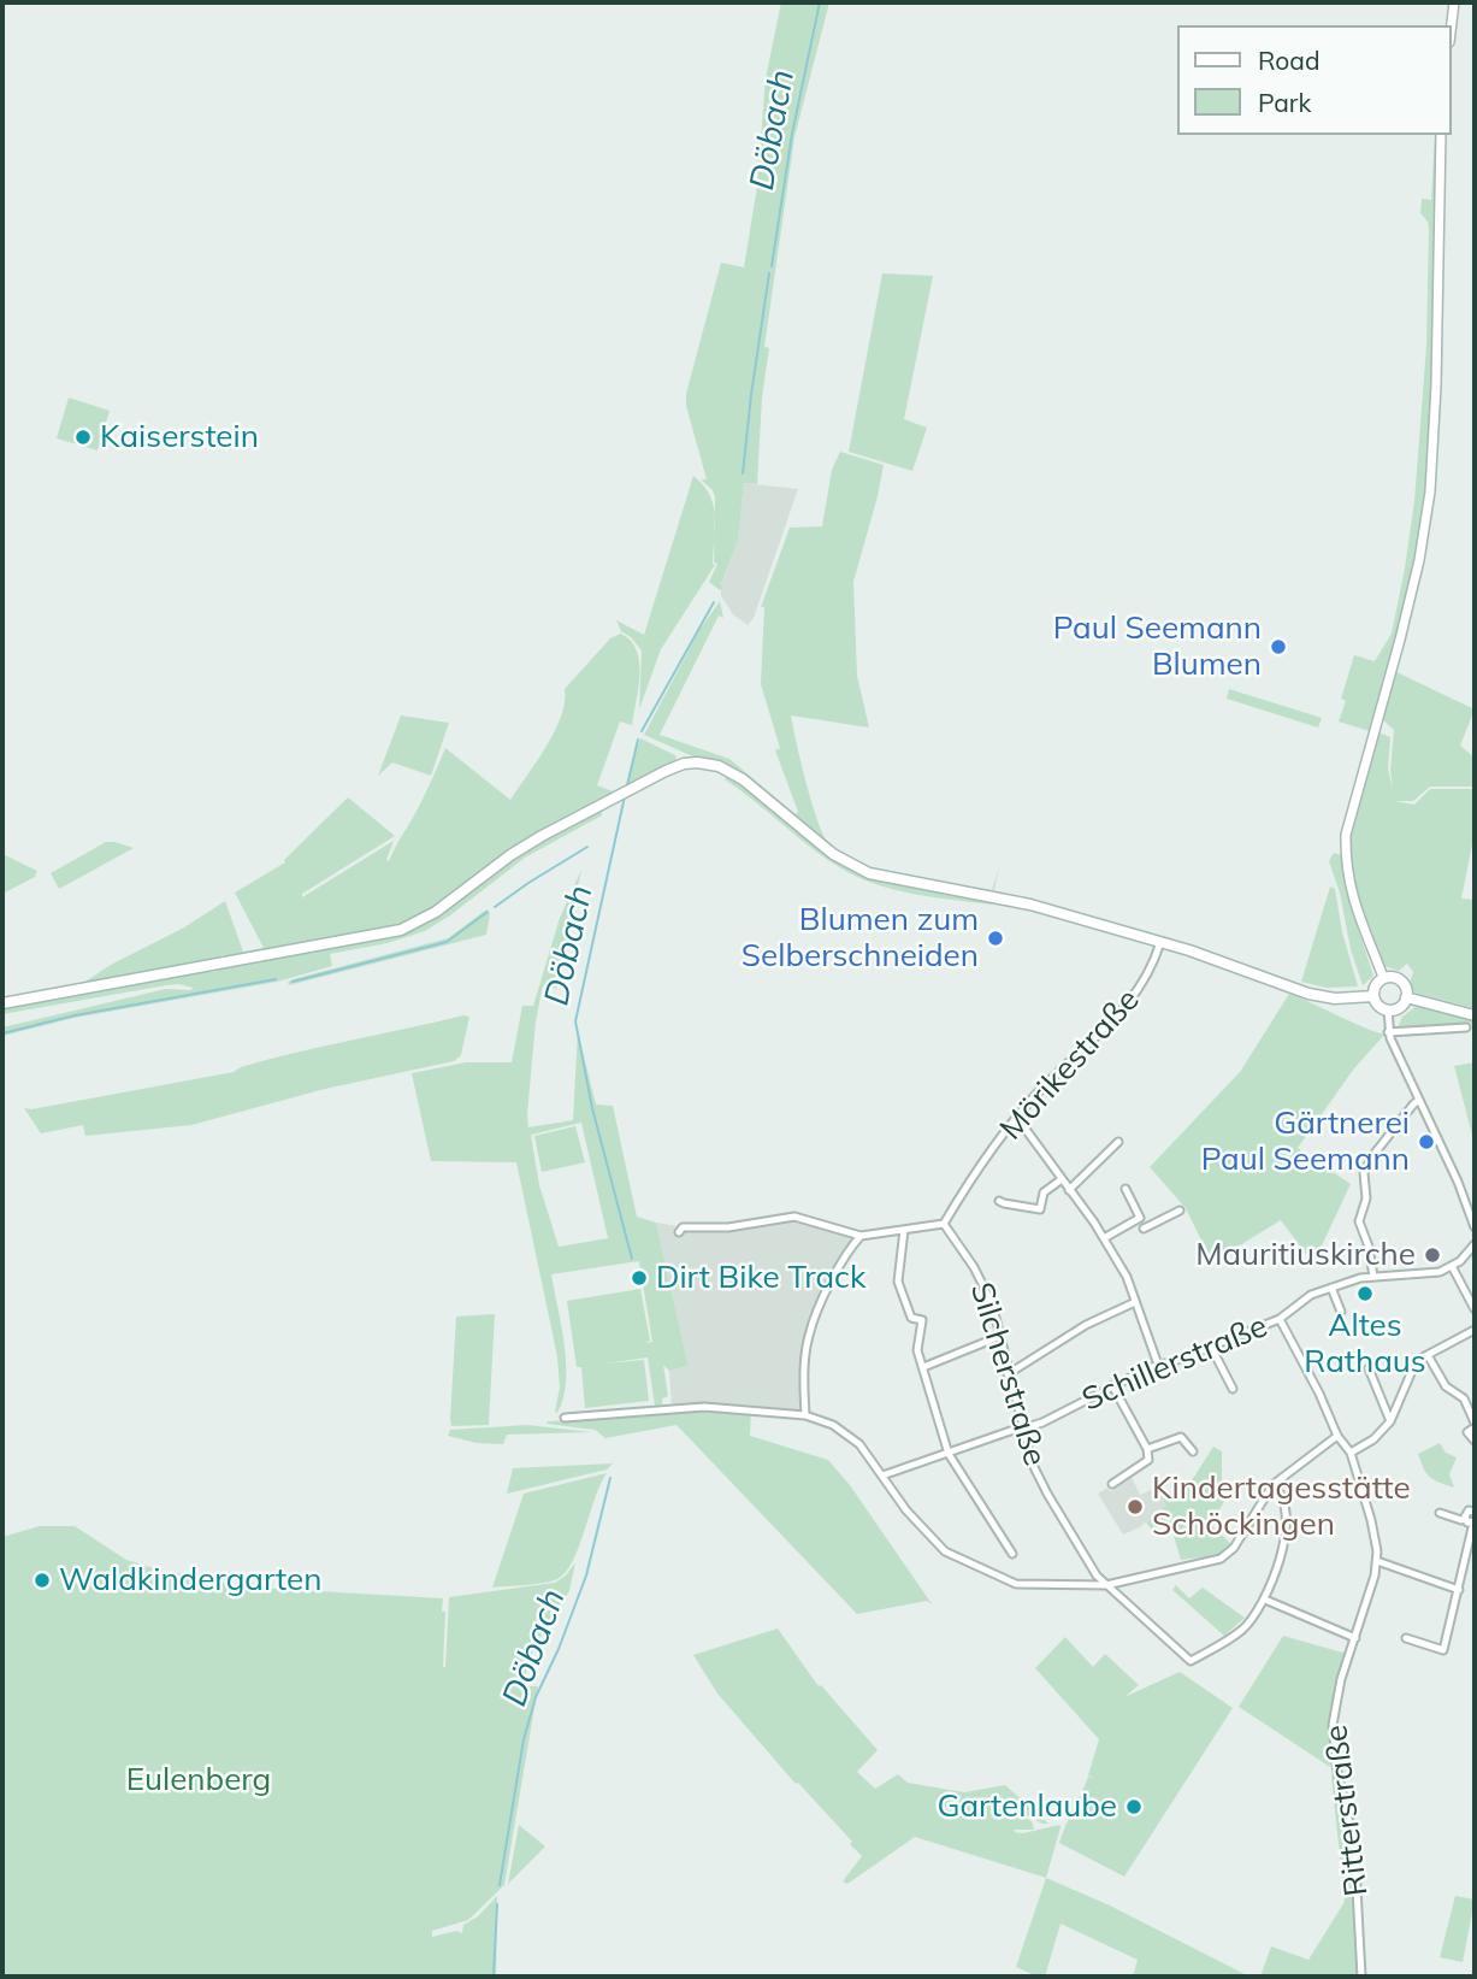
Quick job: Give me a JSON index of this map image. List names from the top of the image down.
{
  "streets": {
    "street": [
      "Mörikestraße",
      "Schillerstraße",
      "Silcherstraße",
      "Ritterstraße"
    ]
  },
  "crossings": [
    ["Mörikestraße", "Silcherstraße"],
    ["Schillerstraße", "Silcherstraße"],
    ["Schillerstraße", "Ritterstraße"]
  ],
  "water": ["Döbach"],
  "parks": ["Eulenberg"],
  "places": [
    "Kaiserstein",
    "Paul Seemann Blumen",
    "Blumen zum Selberschneiden",
    "Gärtnerei Paul Seemann",
    "Mauritiuskirche",
    "Dirt Bike Track",
    "Altes Rathaus",
    "Kindertagesstätte Schöckingen",
    "Waldkindergarten",
    "Gartenlaube"
  ],
  "legend": ["Road", "Park"]
}
